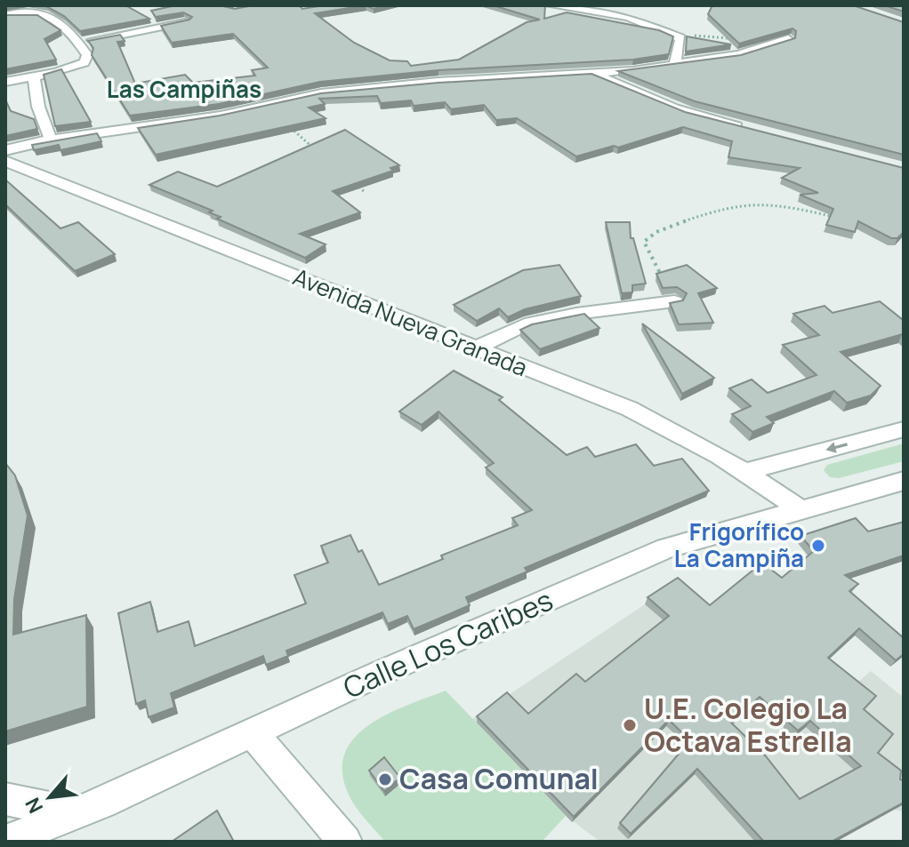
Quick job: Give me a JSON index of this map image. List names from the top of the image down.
{
  "streets": {
    "street": ["Avenida Nueva Granada", "Calle Los Caribes"]
  },
  "crossings": [
    ["Avenida Nueva Granada", "Calle Los Caribes"]
  ],
  "districts": ["Las Campiñas"],
  "places": ["Frigorífico La Campiña", "U.E. Colegio La Octava Estrella", "Casa Comunal"],
  "north": "bottom left"
}
